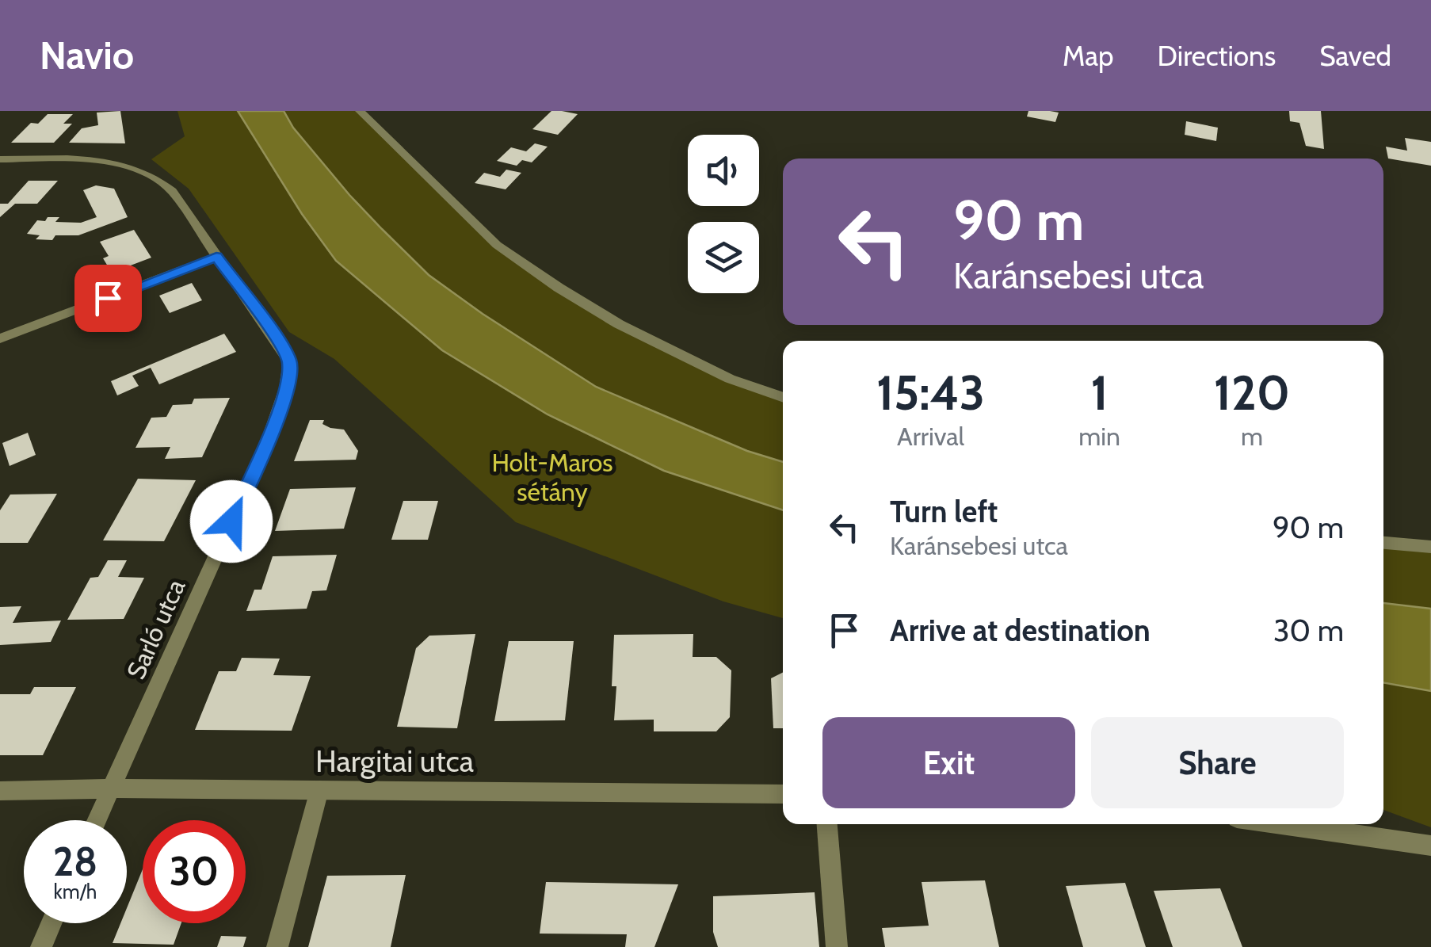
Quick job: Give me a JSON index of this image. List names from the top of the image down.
{
  "streets": {
    "street": ["Sarló utca", "Hargitai utca"]
  },
  "crossings": [
    ["Sarló utca", "Hargitai utca"]
  ],
  "parks": ["Holt-Maros sétány"],
  "page": {
    "header": "Navio",
    "nav": ["Map", "Directions", "Saved"],
    "turn": ["90 m", "Karánsebesi utca"],
    "eta": [
      "15:43",
      "Arrival",
      "1",
      "min",
      "120",
      "m"
    ],
    "list": [
      {
        "name": "Turn left",
        "note": "Karánsebesi utca",
        "value": "90 m"
      },
      {
        "name": "Arrive at destination",
        "value": "30 m"
      }
    ],
    "buttons": ["Exit", "Share"],
    "speed": "28 km/h",
    "limit": "30"
  }
}
